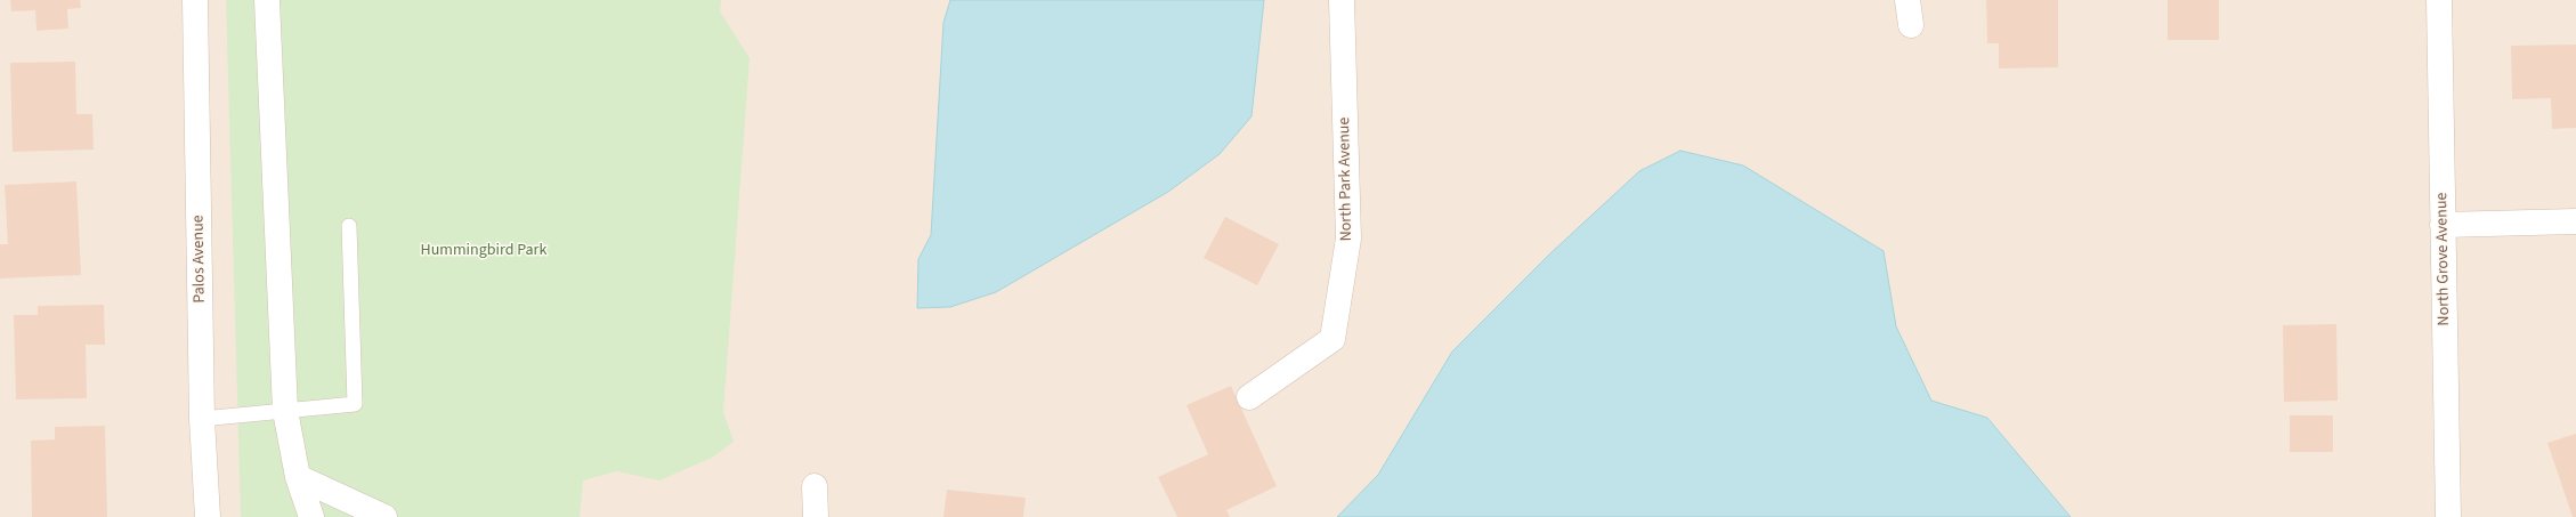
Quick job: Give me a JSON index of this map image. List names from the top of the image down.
{
  "streets": {
    "street": ["North Park Avenue", "Palos Avenue", "North Grove Avenue"]
  },
  "parks": ["Hummingbird Park"]
}
